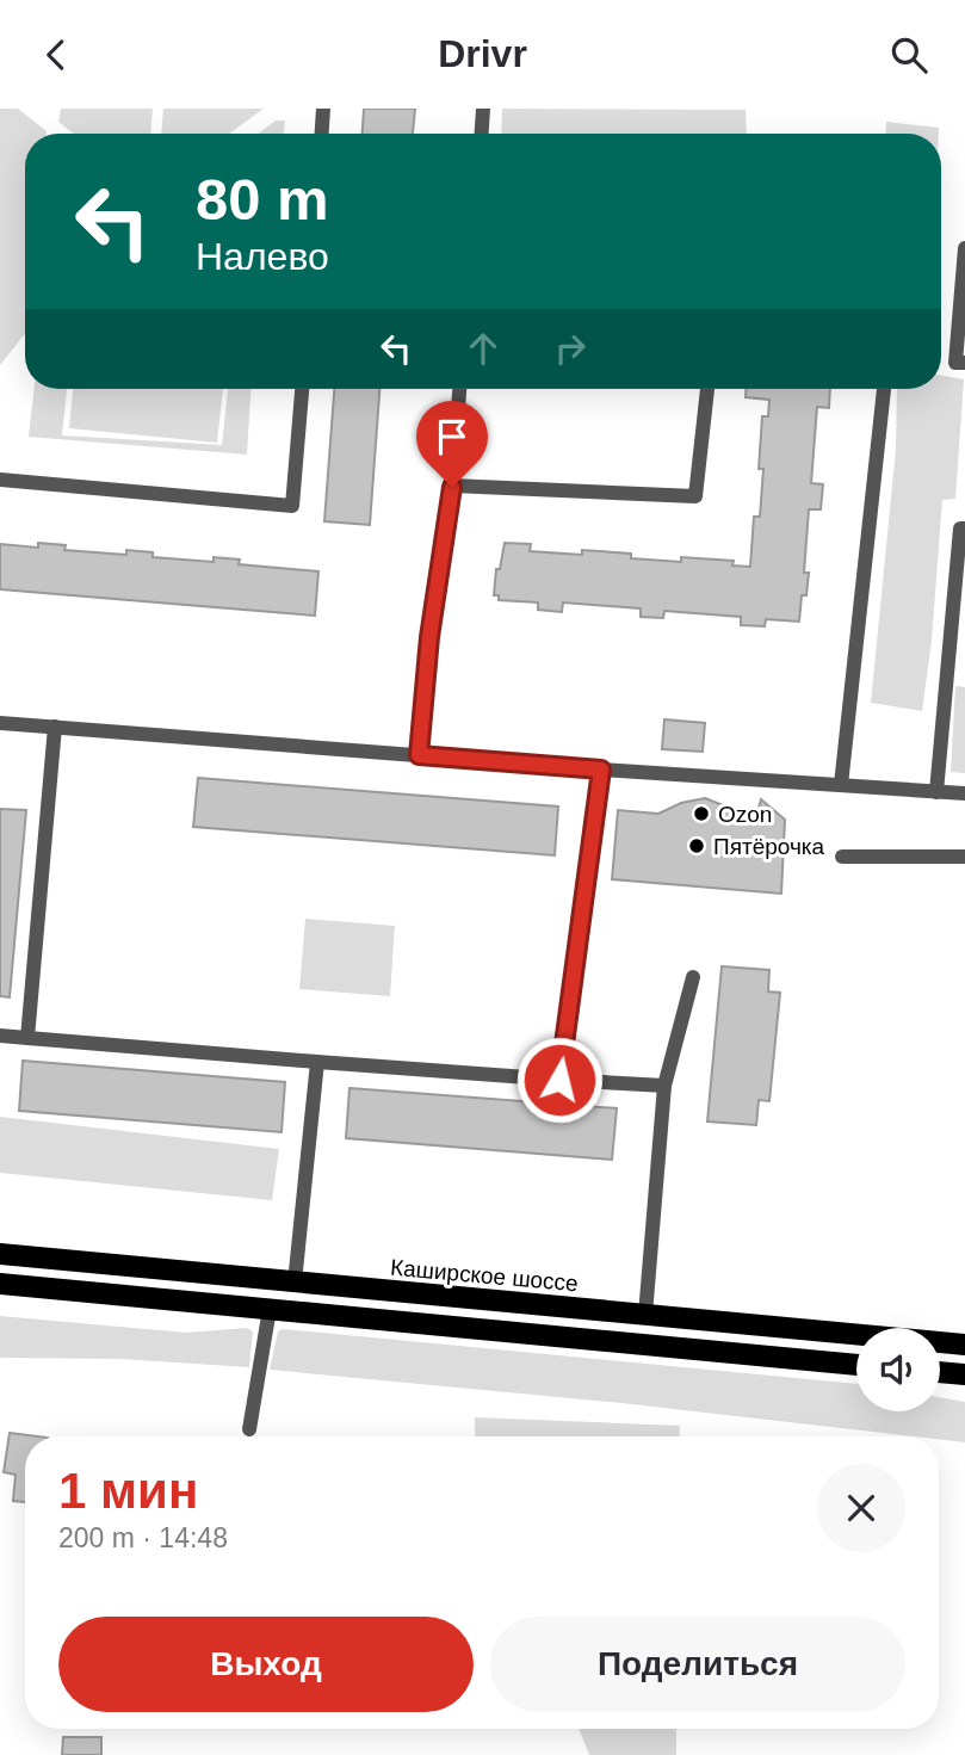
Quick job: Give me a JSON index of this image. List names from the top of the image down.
{
  "streets": {
    "main road": ["Каширское шоссе"]
  },
  "places": ["Ozon", "Пятёрочка"],
  "page": {
    "header": "Drivr",
    "turn": ["80 m", "Налево"],
    "heading": ["1 мин", "200 m · 14:48"],
    "buttons": ["Выход", "Поделиться"]
  }
}
